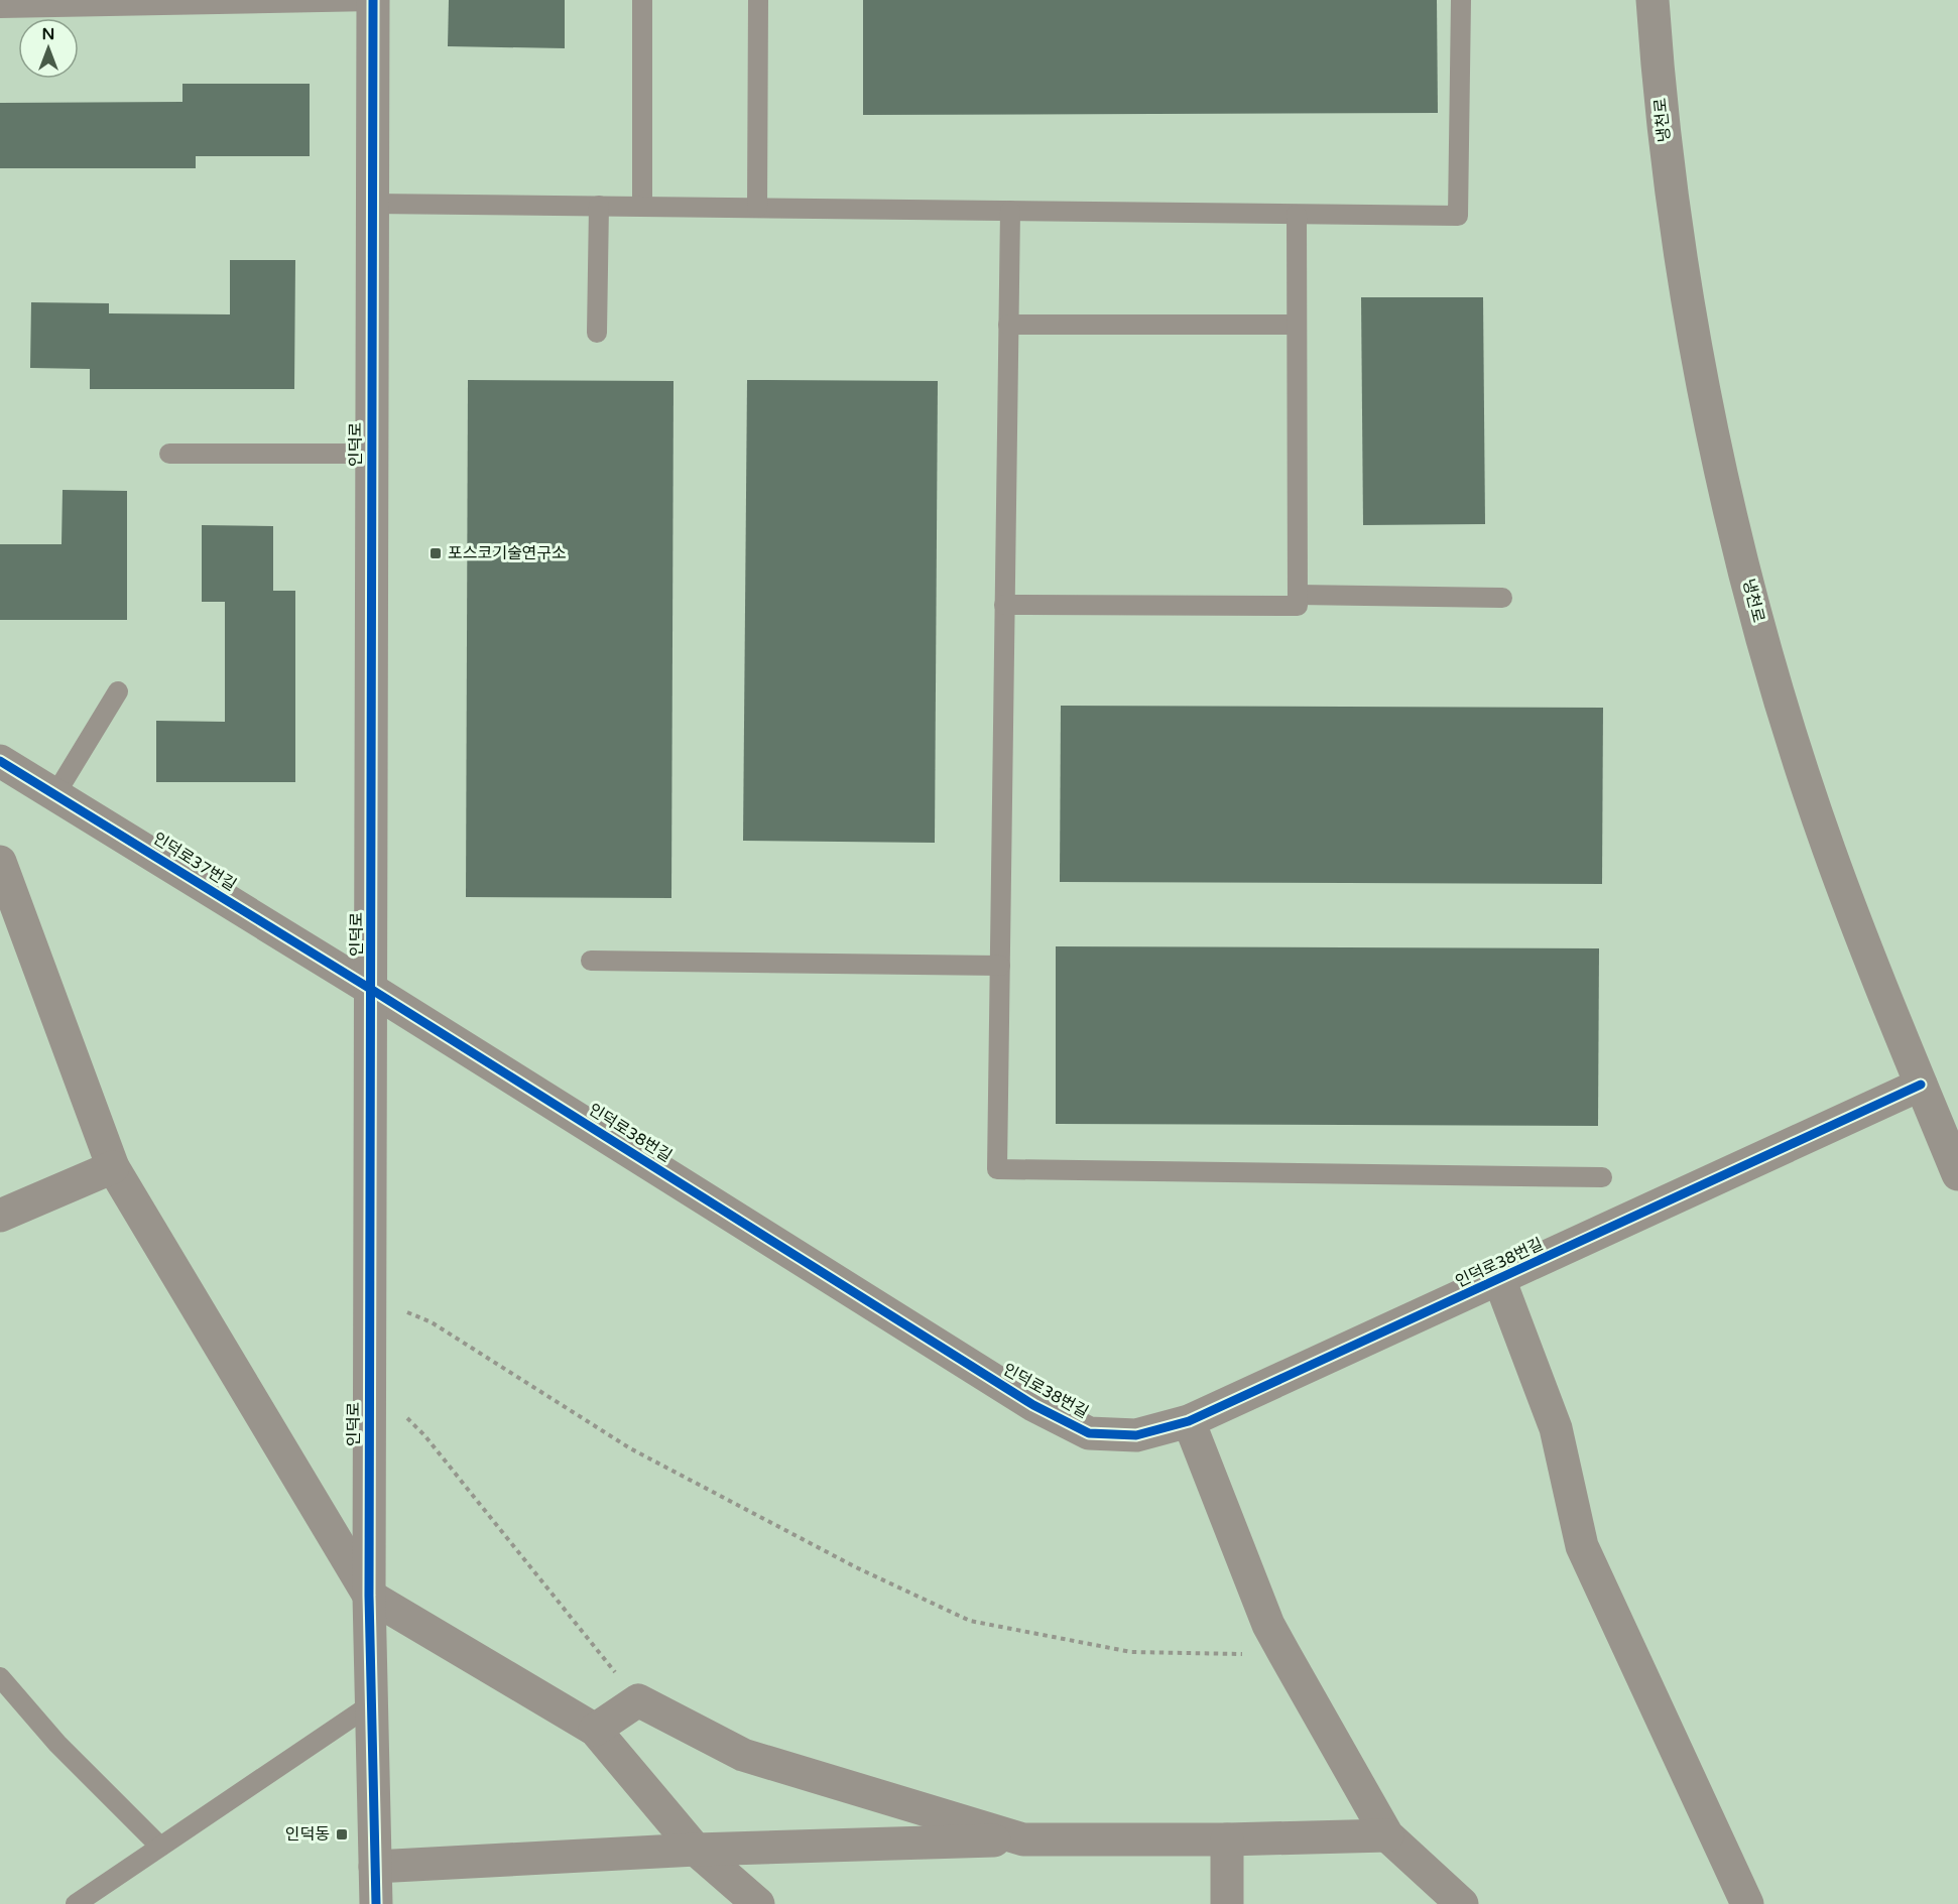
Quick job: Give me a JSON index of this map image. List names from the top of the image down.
{
  "streets": {
    "street": [
      "냉천로",
      "인덕로",
      "인덕로37번길",
      "인덕로38번길"
    ]
  },
  "crossings": [
    ["냉천로", "인덕로38번길"],
    ["인덕로", "인덕로37번길"],
    ["인덕로", "인덕로38번길"],
    ["인덕로37번길", "인덕로38번길"]
  ],
  "places": {
    "transit": ["포스코기술연구소", "인덕동"]
  },
  "north": "top"
}
